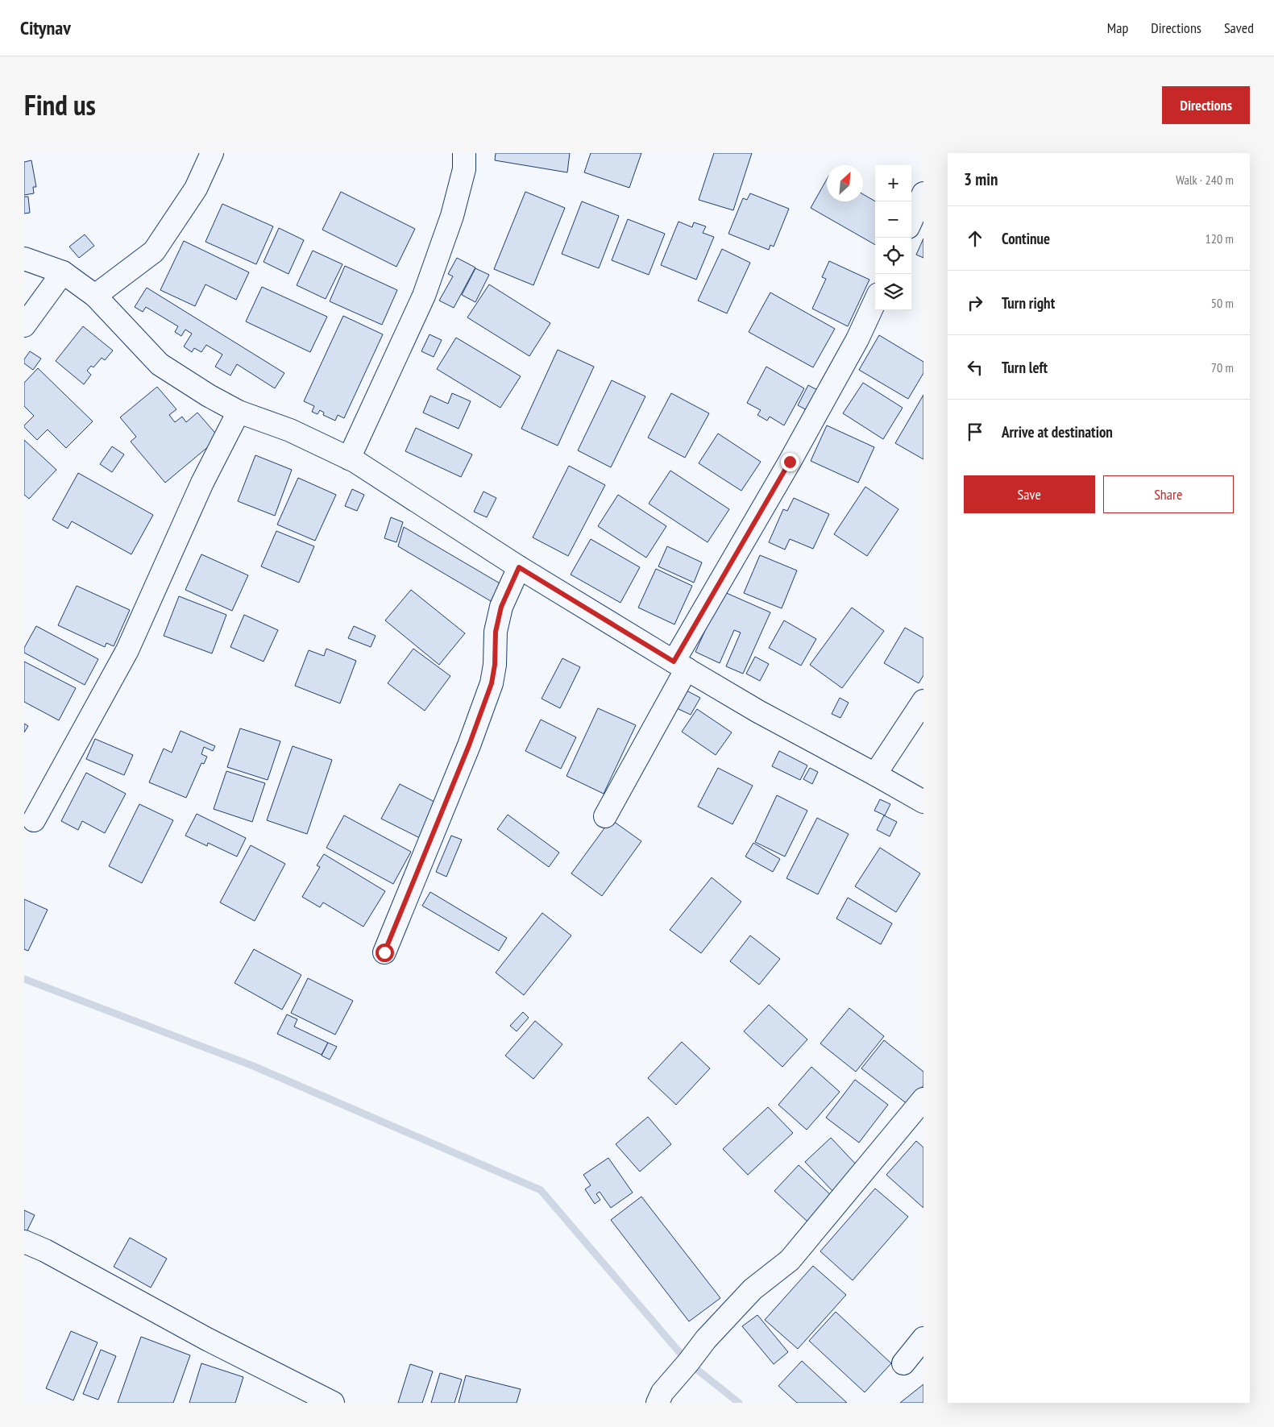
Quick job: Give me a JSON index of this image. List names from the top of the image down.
{
  "north": "top right",
  "page": {
    "header": "Citynav",
    "nav": ["Map", "Directions", "Saved"],
    "title": "Find us",
    "buttons": [
      "Directions",
      ["Save", "Share"]
    ],
    "heading": ["3 min", "Walk · 240 m"],
    "map_buttons": ["+", "−"],
    "list": [
      ["Continue", "120 m"],
      ["Turn right", "50 m"],
      ["Turn left", "70 m"],
      "Arrive at destination"
    ]
  }
}
